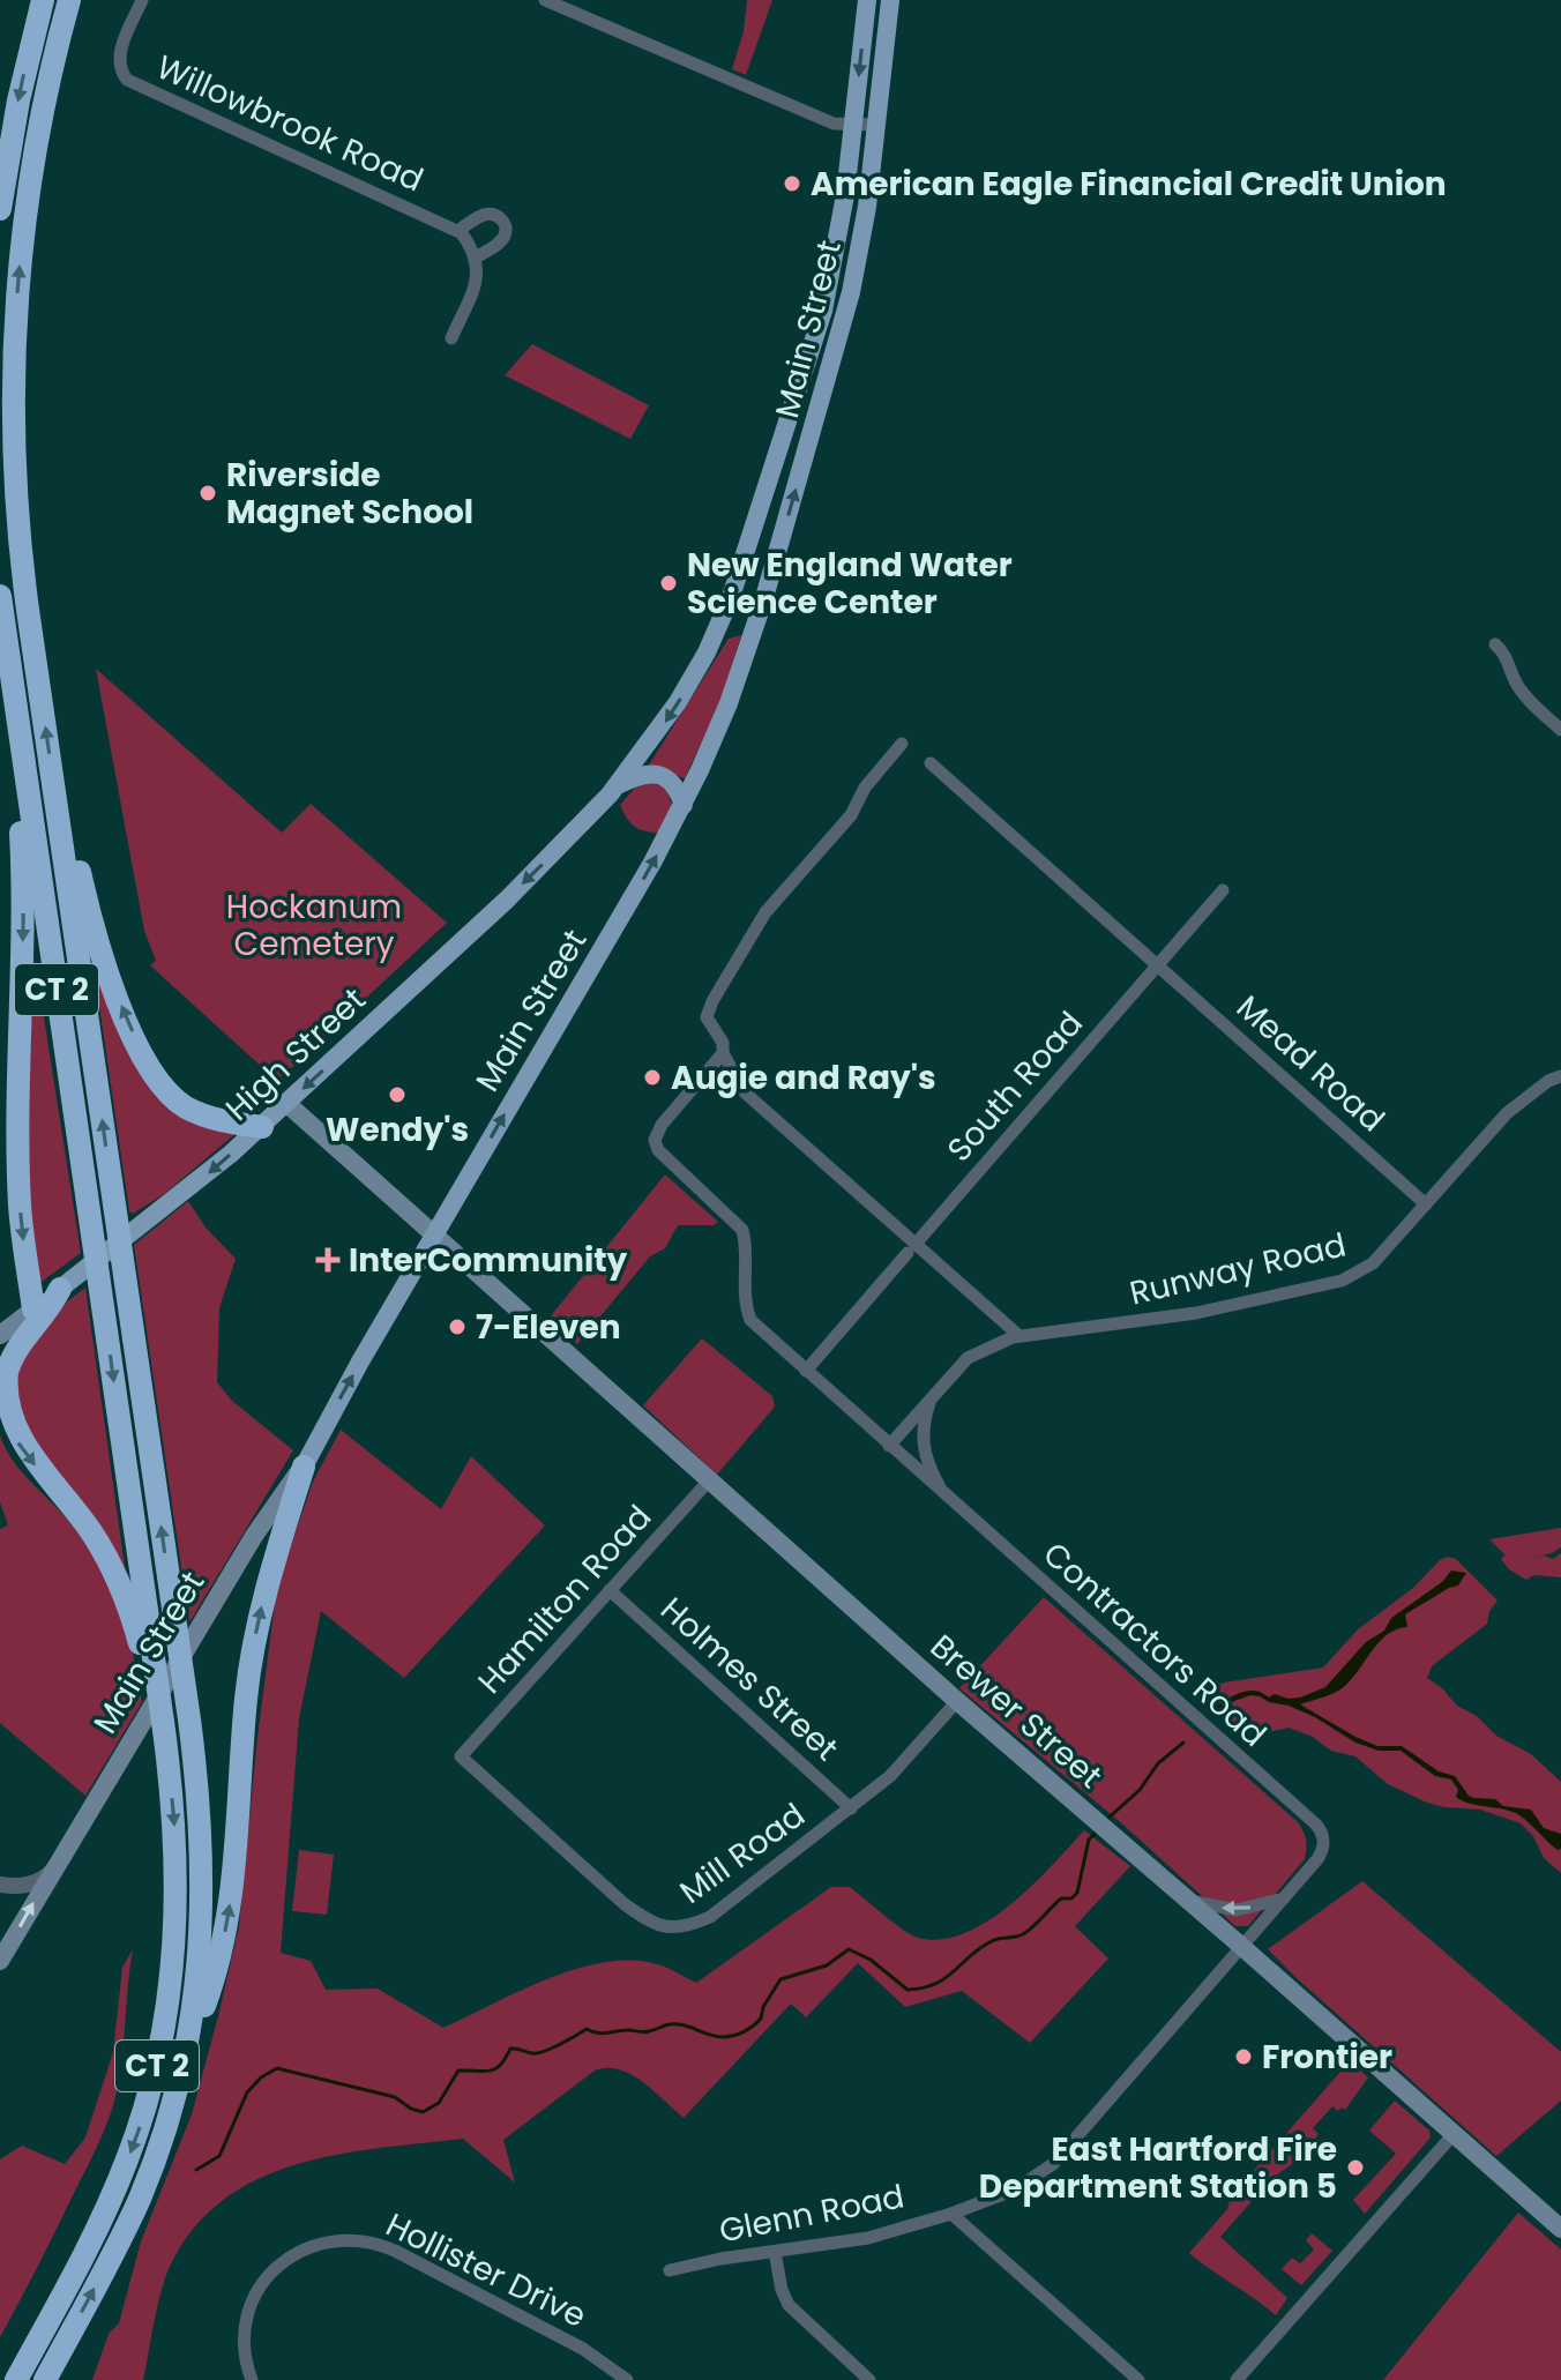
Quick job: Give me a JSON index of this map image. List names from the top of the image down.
{
  "streets": {
    "highway": ["CT 2"],
    "main road": ["Main Street", "High Street", "Brewer Street"],
    "street": [
      "Willowbrook Road",
      "Mead Road",
      "South Road",
      "Runway Road",
      "Hamilton Road",
      "Contractors Road",
      "Holmes Street",
      "Mill Road",
      "Glenn Road",
      "Hollister Drive"
    ]
  },
  "crossings": [
    ["Main Street", "High Street"],
    ["Main Street", "Brewer Street"],
    ["High Street", "Brewer Street"],
    ["Mead Road", "South Road"],
    ["Mead Road", "Runway Road"],
    ["South Road", "Contractors Road"],
    ["Runway Road", "Contractors Road"],
    ["Hamilton Road", "Holmes Street"],
    ["Hamilton Road", "Brewer Street"],
    ["Hamilton Road", "Mill Road"],
    ["Contractors Road", "Brewer Street"],
    ["Contractors Road", "Glenn Road"],
    ["Holmes Street", "Mill Road"],
    ["Brewer Street", "Mill Road"],
    ["Brewer Street", "Glenn Road"]
  ],
  "one_way": ["High Street"],
  "parks": ["Hockanum Cemetery"],
  "places": {
    "other": [
      "American Eagle Financial Credit Union",
      "Riverside Magnet School",
      "New England Water Science Center",
      "Augie and Ray's",
      "Wendy's",
      "7-Eleven",
      "Frontier",
      "East Hartford Fire Department Station 5"
    ],
    "health": ["InterCommunity"]
  }
}
